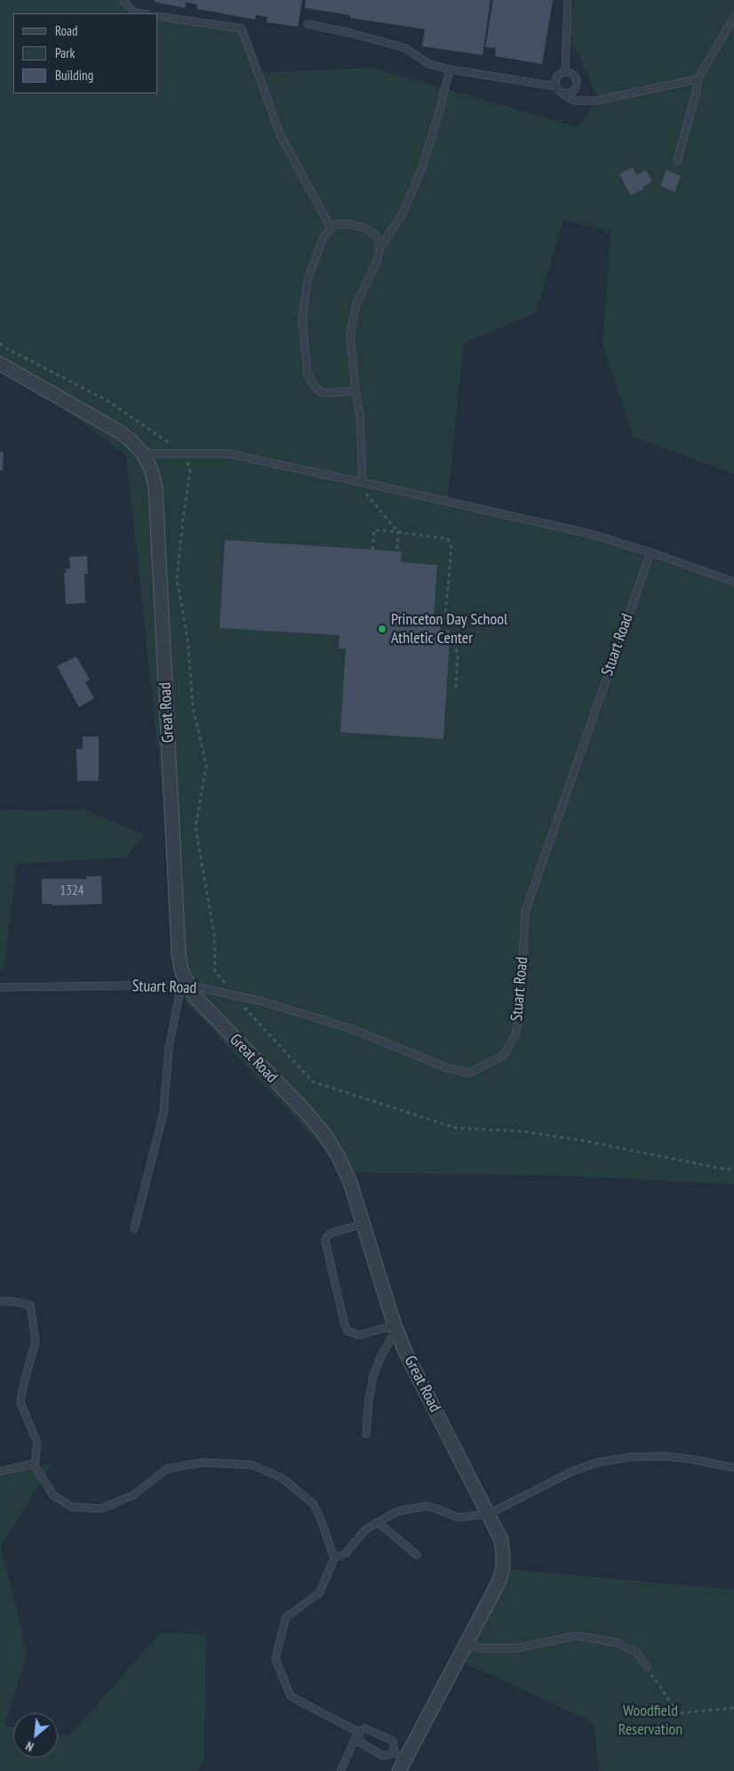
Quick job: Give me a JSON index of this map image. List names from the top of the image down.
{
  "streets": {
    "street": ["Great Road"],
    "lane": ["Stuart Road"]
  },
  "crossings": [
    ["Stuart Road", "Great Road"]
  ],
  "parks": ["Woodfield Reservation"],
  "places": ["Princeton Day School Athletic Center"],
  "house_numbers": ["1324"],
  "legend": ["Road", "Park", "Building"],
  "north": "bottom left"
}
